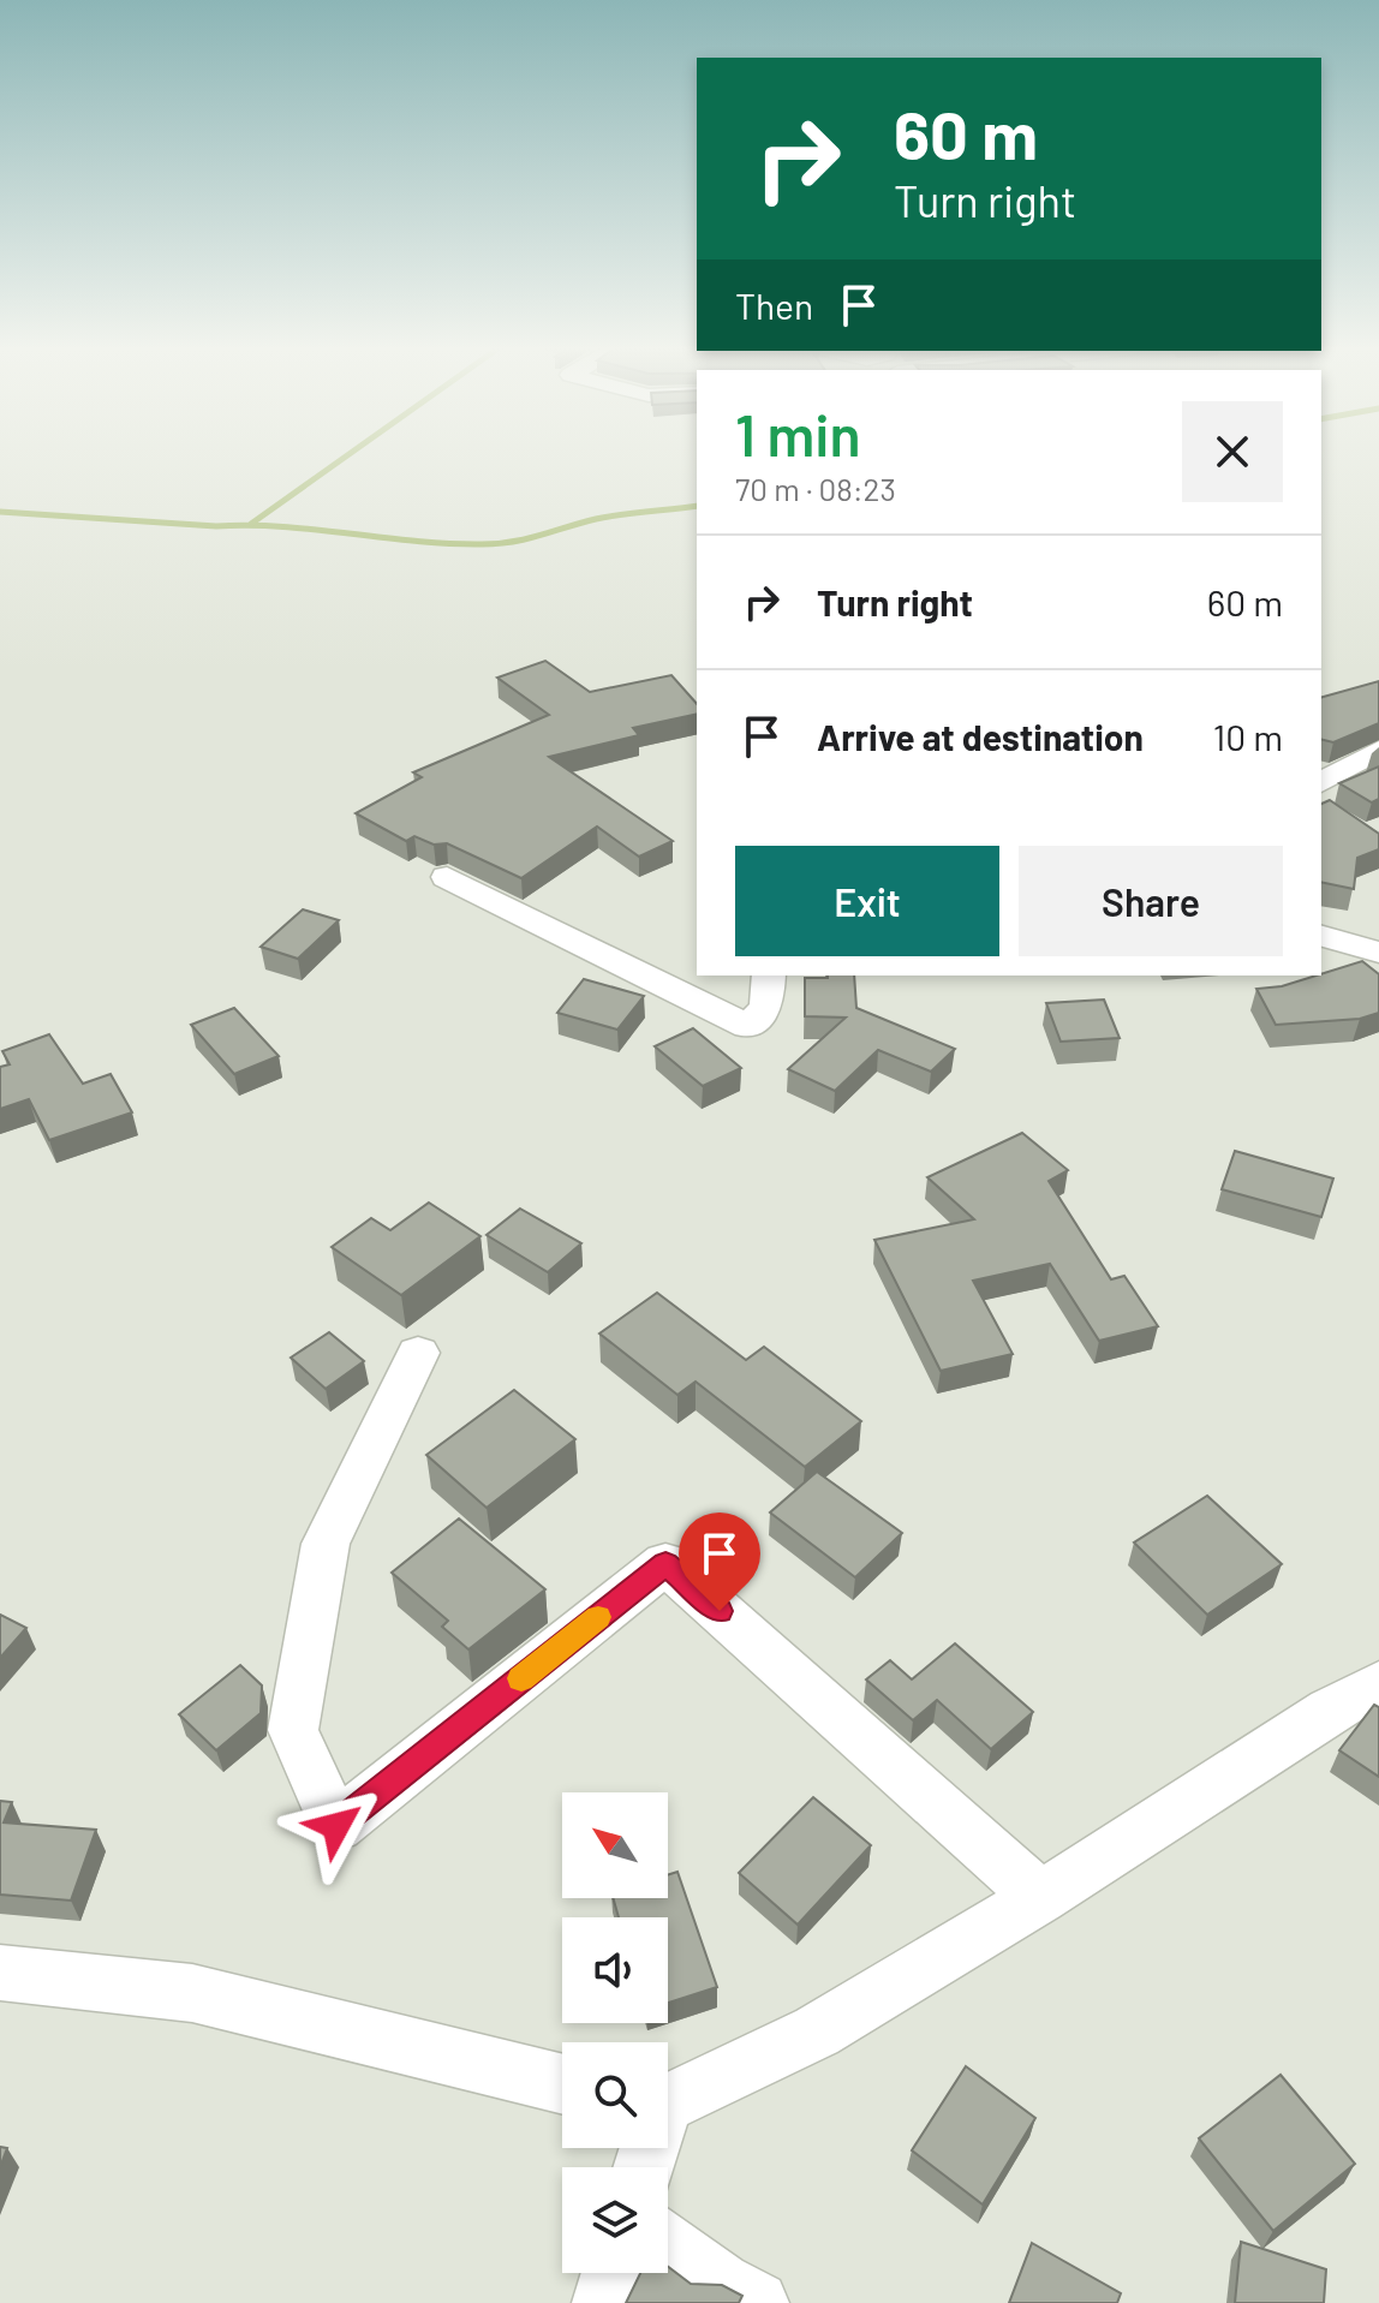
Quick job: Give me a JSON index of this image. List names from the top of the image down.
{
  "north": "top left",
  "page": {
    "turn": ["60 m", "Turn right"],
    "then": "Then",
    "heading": ["1 min", "70 m · 08:23"],
    "list": [
      {
        "name": "Turn right",
        "value": "60 m"
      },
      {
        "name": "Arrive at destination",
        "value": "10 m"
      }
    ],
    "buttons": ["Exit", "Share"]
  }
}
